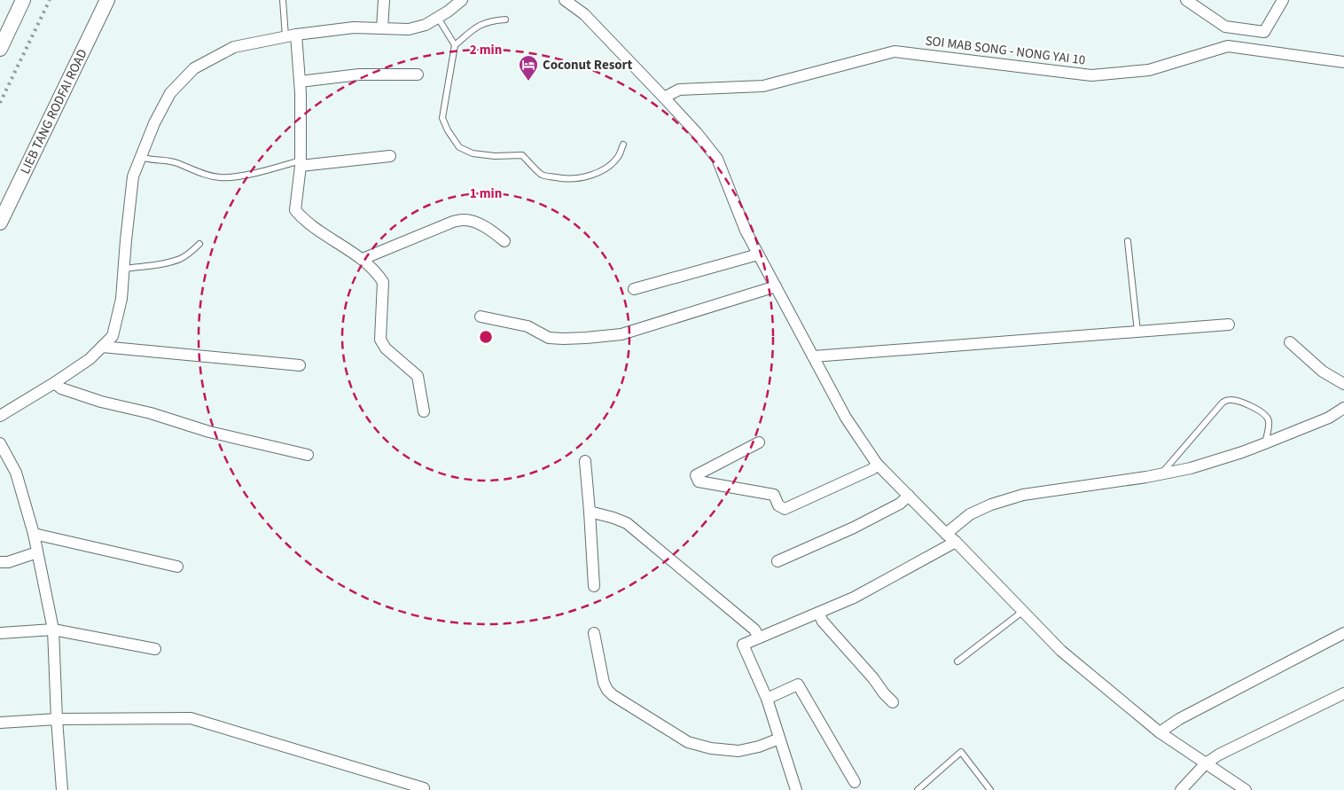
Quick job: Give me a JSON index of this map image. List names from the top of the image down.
{
  "streets": {
    "street": ["SOI MAB SONG - NONG YAI 10", "LIEB TANG RODFAI ROAD"]
  },
  "places": {
    "hotel": ["Coconut Resort"]
  },
  "rings": ["2 min", "1 min"]
}
